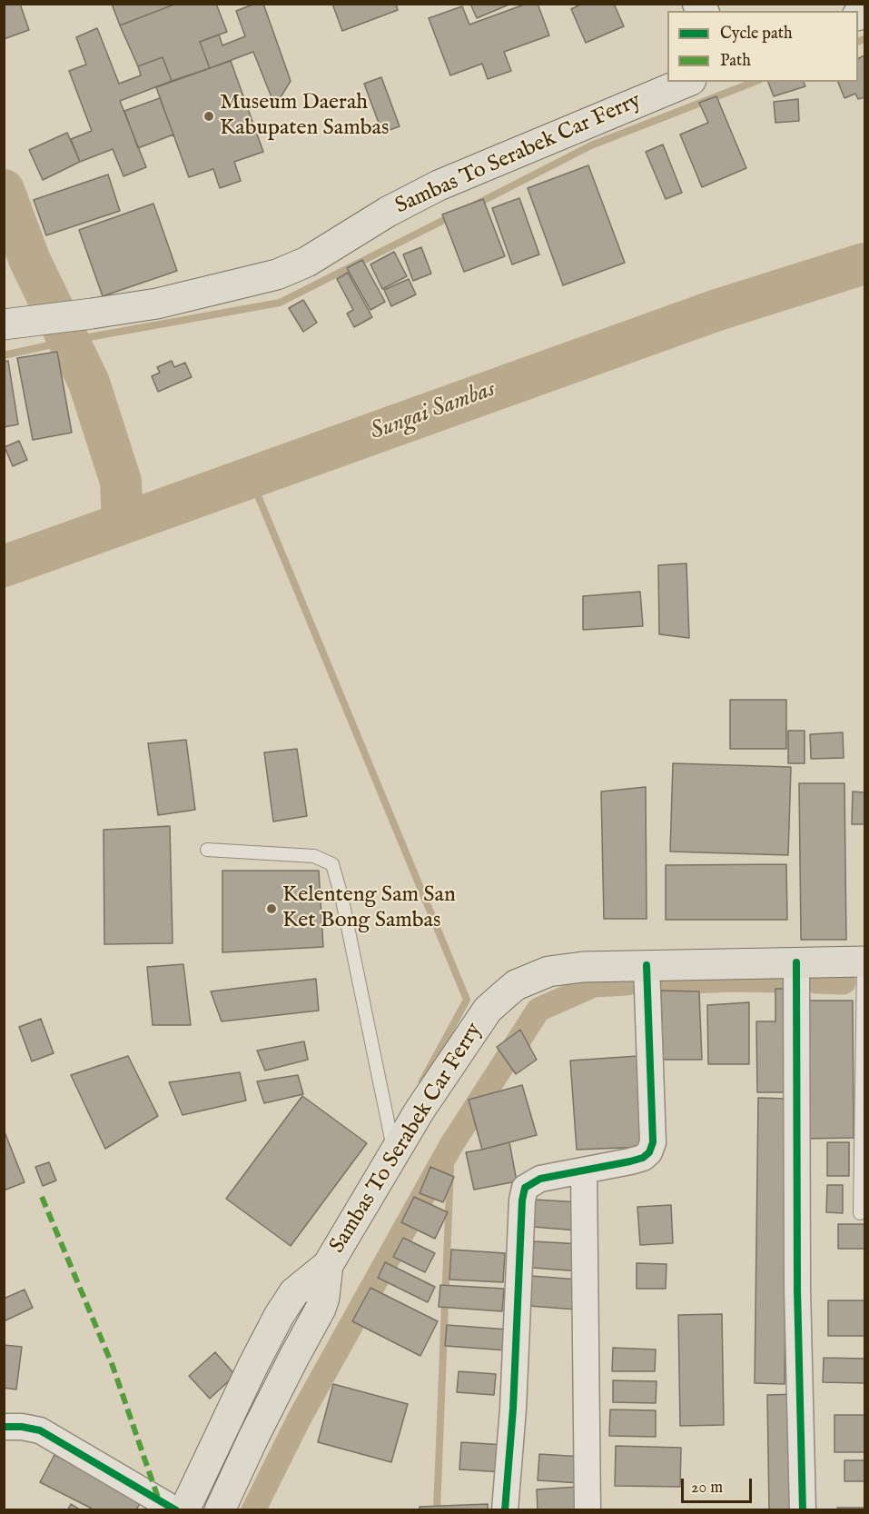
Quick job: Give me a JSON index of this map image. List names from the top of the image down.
{
  "streets": {
    "highway": ["Sambas To Serabek Car Ferry"]
  },
  "water": ["Sungai Sambas"],
  "places": ["Museum Daerah Kabupaten Sambas", "Kelenteng Sam San Ket Bong Sambas"],
  "legend": ["Cycle path", "Path"],
  "scale_bar": "20 m"
}
